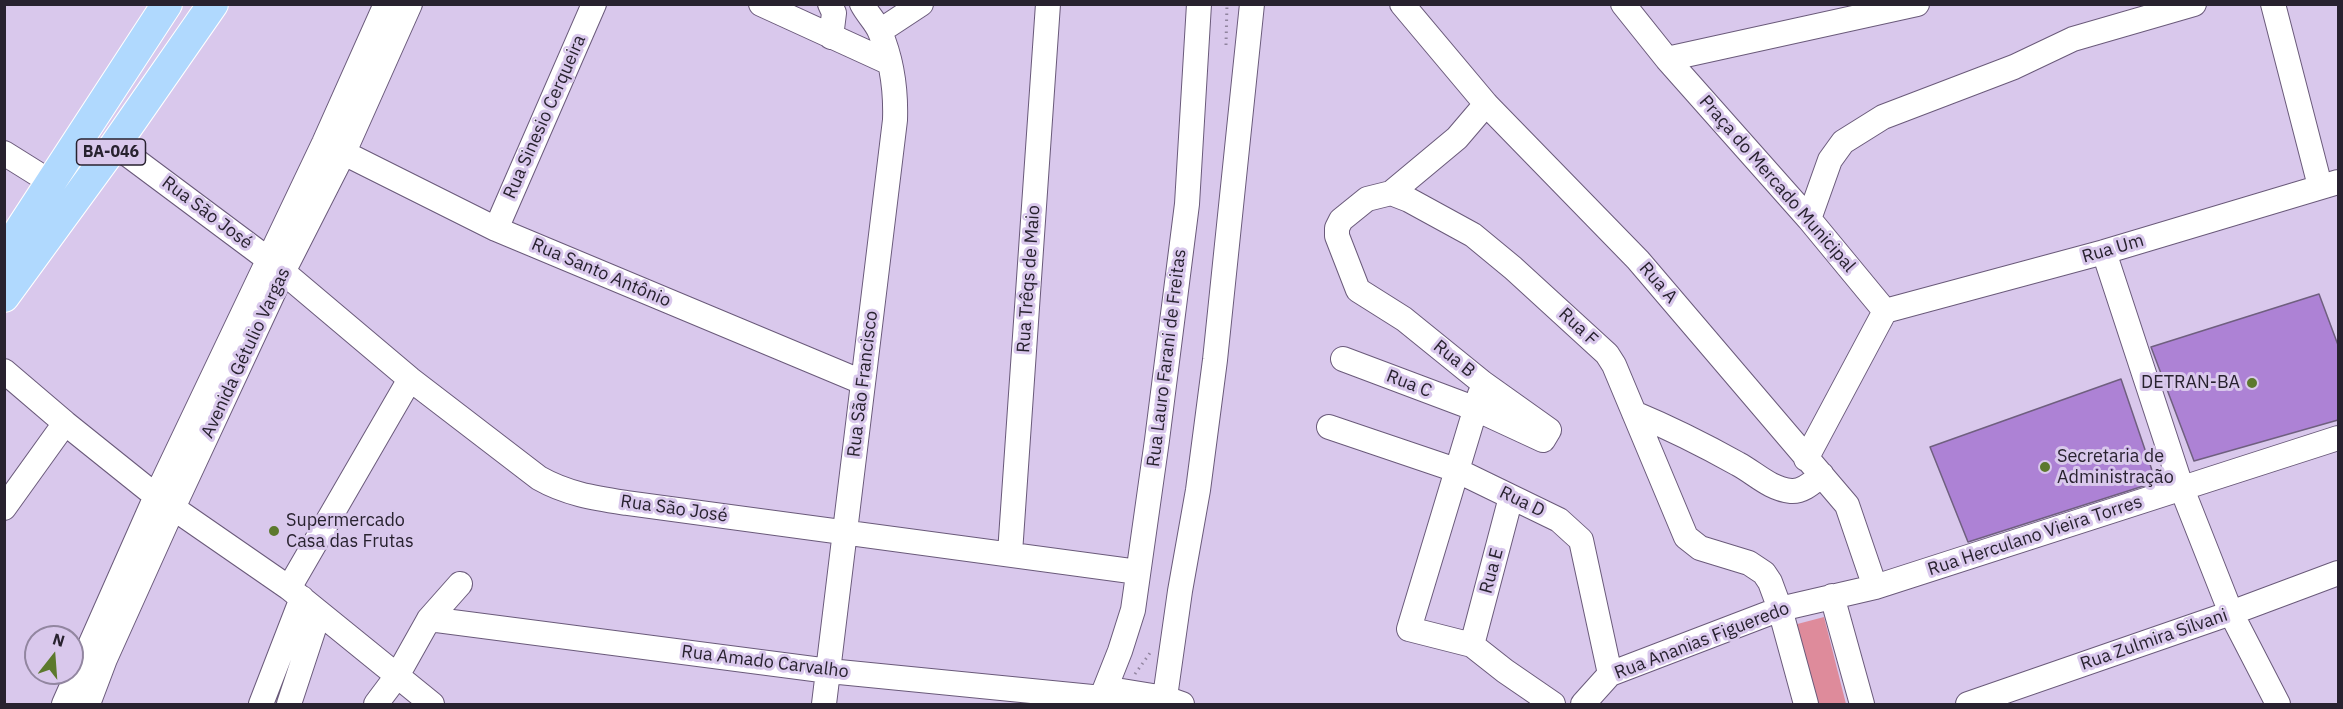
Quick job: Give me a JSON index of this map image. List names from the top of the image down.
{
  "streets": {
    "main road": ["BA-046"],
    "street": [
      "Rua Sinesio Cerqueira",
      "Praça do Mercado Municipal",
      "Rua São José",
      "Rua Um",
      "Rua Santo Antônio",
      "Rua Trêqs de Maio",
      "Rua A",
      "Rua F",
      "Avenida Gétulio Vargas",
      "Rua Lauro Farani de Freitas",
      "Rua B",
      "Rua São Francisco",
      "Rua C",
      "Rua D",
      "Rua Herculano Vieira Torres",
      "Rua E",
      "Rua Zulmira Silvani",
      "Rua Ananias Figueredo",
      "Rua Amado Carvalho"
    ]
  },
  "crossings": [
    ["Rua Sinesio Cerqueira", "Rua Santo Antônio"],
    ["BA-046", "Rua São José"],
    ["Praça do Mercado Municipal", "Rua Um"],
    ["Rua São José", "Rua Trêqs de Maio"],
    ["Rua São José", "Avenida Gétulio Vargas"],
    ["Rua São José", "Rua Lauro Farani de Freitas"],
    ["Rua São José", "Rua São Francisco"],
    ["Rua Santo Antônio", "Avenida Gétulio Vargas"],
    ["Rua Santo Antônio", "Rua São Francisco"],
    ["Rua A", "Rua Herculano Vieira Torres"],
    ["Rua F", "Rua B"],
    ["Rua F", "Rua Ananias Figueredo"],
    ["Rua Lauro Farani de Freitas", "Rua Amado Carvalho"],
    ["Rua B", "Rua C"],
    ["Rua São Francisco", "Rua Amado Carvalho"],
    ["Rua D", "Rua E"],
    ["Rua D", "Rua Ananias Figueredo"],
    ["Rua Herculano Vieira Torres", "Rua Ananias Figueredo"]
  ],
  "places": ["DETRAN-BA", "Secretaria de Administração", "Supermercado Casa das Frutas"],
  "north": "top"
}
